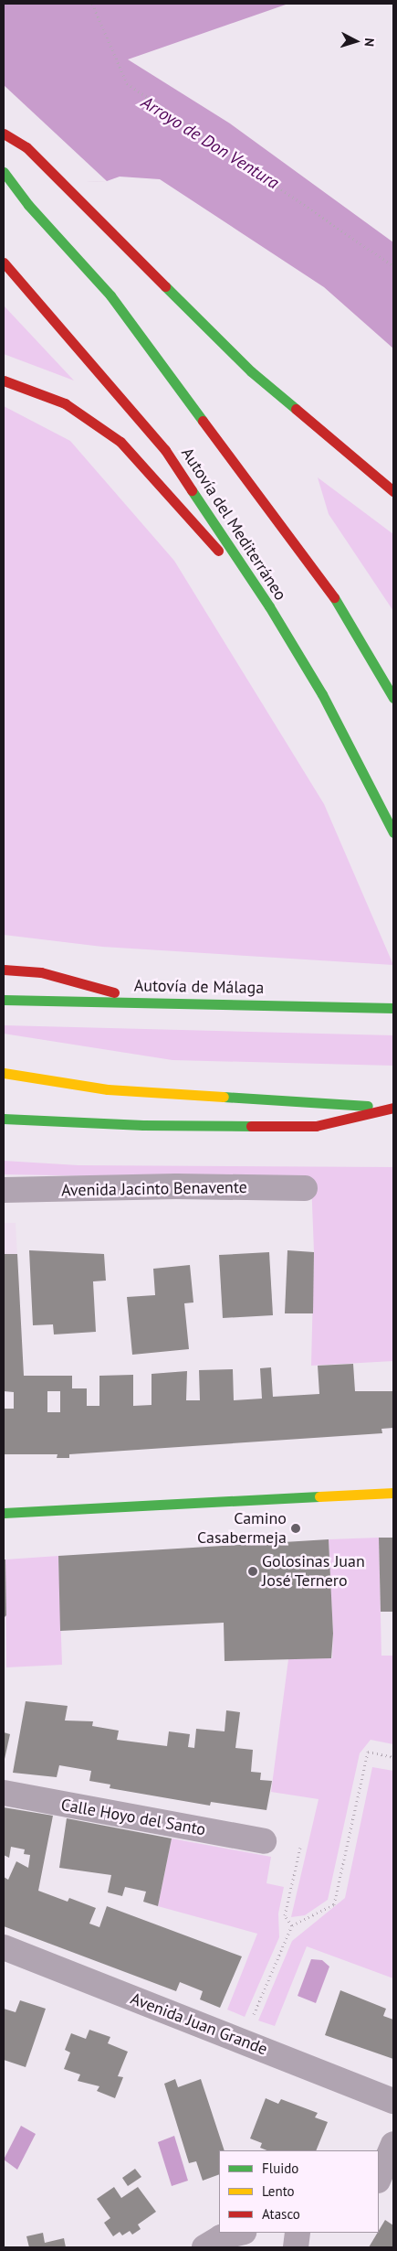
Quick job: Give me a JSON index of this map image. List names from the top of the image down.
{
  "streets": {
    "main road": ["Autovía del Mediterráneo", "Autovía de Málaga"],
    "street": ["Avenida Jacinto Benavente", "Calle Hoyo del Santo", "Avenida Juan Grande"]
  },
  "water": ["Arroyo de Don Ventura"],
  "places": ["Camino Casabermeja", "Golosinas Juan José Ternero"],
  "legend": ["Fluido", "Lento", "Atasco"],
  "north": "right"
}
